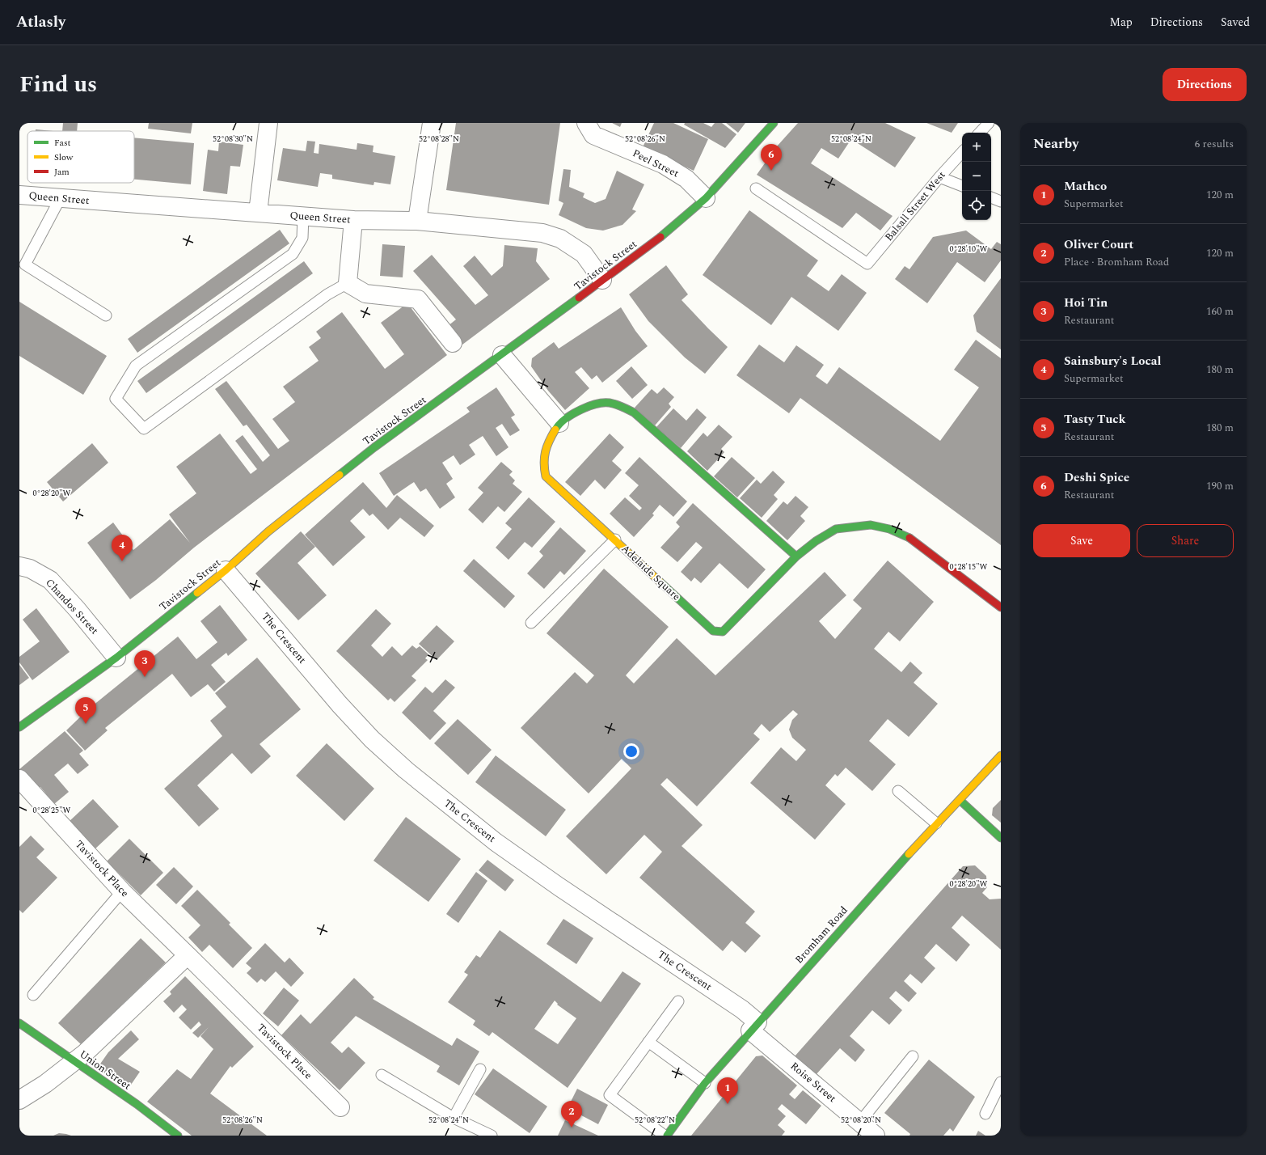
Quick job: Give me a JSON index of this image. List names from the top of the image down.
{
  "streets": {
    "main road": [
      "Tavistock Street",
      "Adelaide Square",
      "Bromham Road",
      "Union Street"
    ],
    "street": [
      "Peel Street",
      "Queen Street",
      "Chandos Street",
      "The Crescent",
      "Tavistock Place",
      "Roise Street"
    ],
    "lane": ["Balsall Street West"]
  },
  "crossings": [
    ["Peel Street", "Tavistock Street"],
    ["Queen Street", "Tavistock Street"],
    ["Tavistock Street", "Chandos Street"],
    ["Tavistock Street", "The Crescent"],
    ["The Crescent", "Bromham Road"],
    ["The Crescent", "Roise Street"],
    ["Bromham Road", "Roise Street"]
  ],
  "legend": ["Fast", "Slow", "Jam"],
  "page": {
    "header": "Atlasly",
    "nav": ["Map", "Directions", "Saved"],
    "title": "Find us",
    "buttons": [
      "Directions",
      ["Save", "Share"]
    ],
    "heading": ["Nearby", "6 results"],
    "map_buttons": ["+", "−"],
    "pins": [
      "6",
      "4",
      "3",
      "5",
      "1",
      "2"
    ],
    "list": [
      {
        "mark": "1",
        "name": "Mathco",
        "note": "Supermarket",
        "value": "120 m"
      },
      {
        "mark": "2",
        "name": "Oliver Court",
        "note": "Place · Bromham Road",
        "value": "120 m"
      },
      {
        "mark": "3",
        "name": "Hoi Tin",
        "note": "Restaurant",
        "value": "160 m"
      },
      {
        "mark": "4",
        "name": "Sainsbury's Local",
        "note": "Supermarket",
        "value": "180 m"
      },
      {
        "mark": "5",
        "name": "Tasty Tuck",
        "note": "Restaurant",
        "value": "180 m"
      },
      {
        "mark": "6",
        "name": "Deshi Spice",
        "note": "Restaurant",
        "value": "190 m"
      }
    ]
  },
  "coordinates": [
    "52°08'24\"N",
    "52°08'30\"N",
    "52°08'28\"N",
    "52°08'26\"N",
    "0°28'10\"W",
    "0°28'20\"W",
    "0°28'15\"W",
    "0°28'25\"W",
    "52°08'22\"N",
    "52°08'20\"N"
  ]
}
